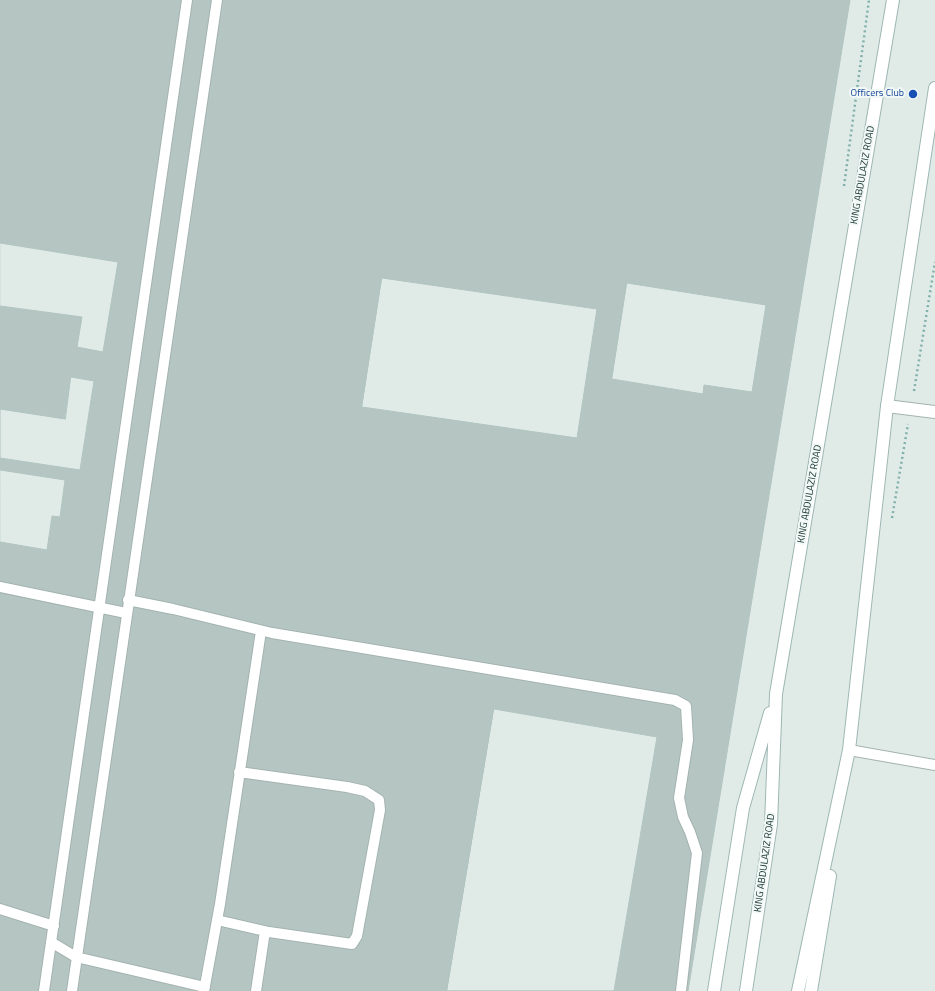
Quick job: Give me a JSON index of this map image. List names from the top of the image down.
{
  "streets": {
    "main road": ["KING ABDULAZIZ ROAD"]
  },
  "places": ["Officers Club"]
}
